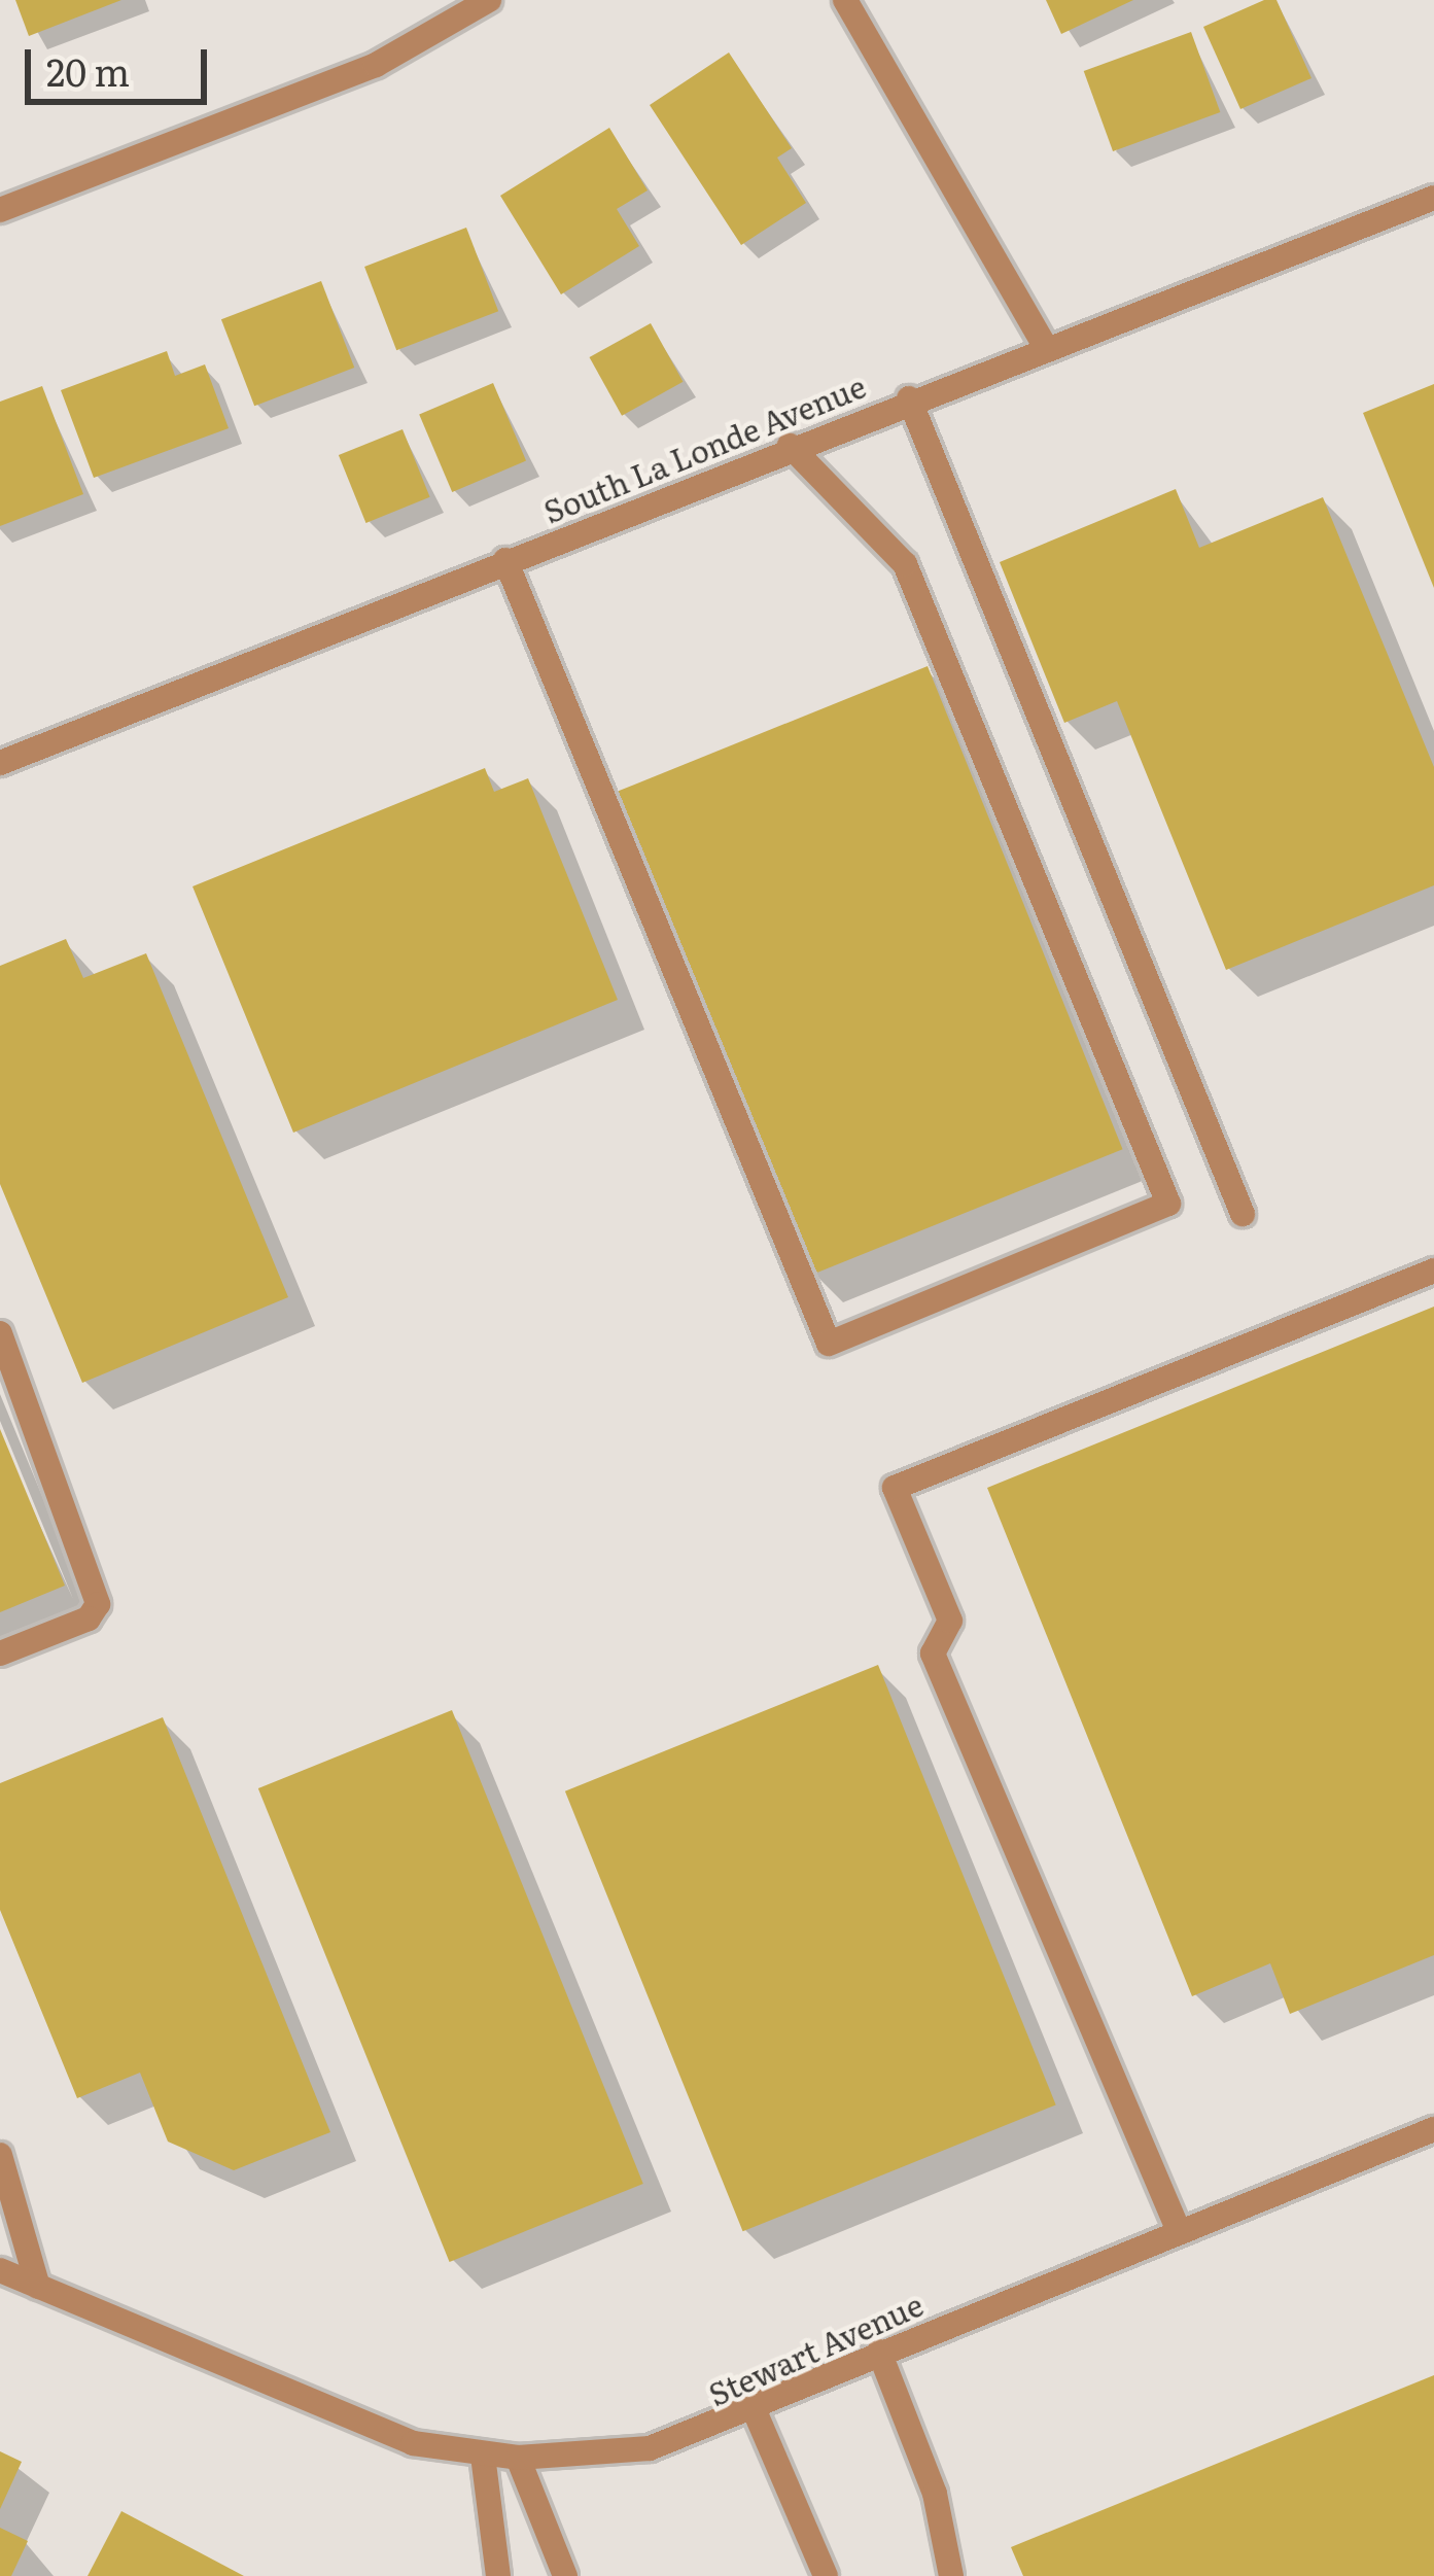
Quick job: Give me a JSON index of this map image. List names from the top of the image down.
{
  "streets": {
    "street": ["South La Londe Avenue", "Stewart Avenue"]
  },
  "scale_bar": "20 m"
}
